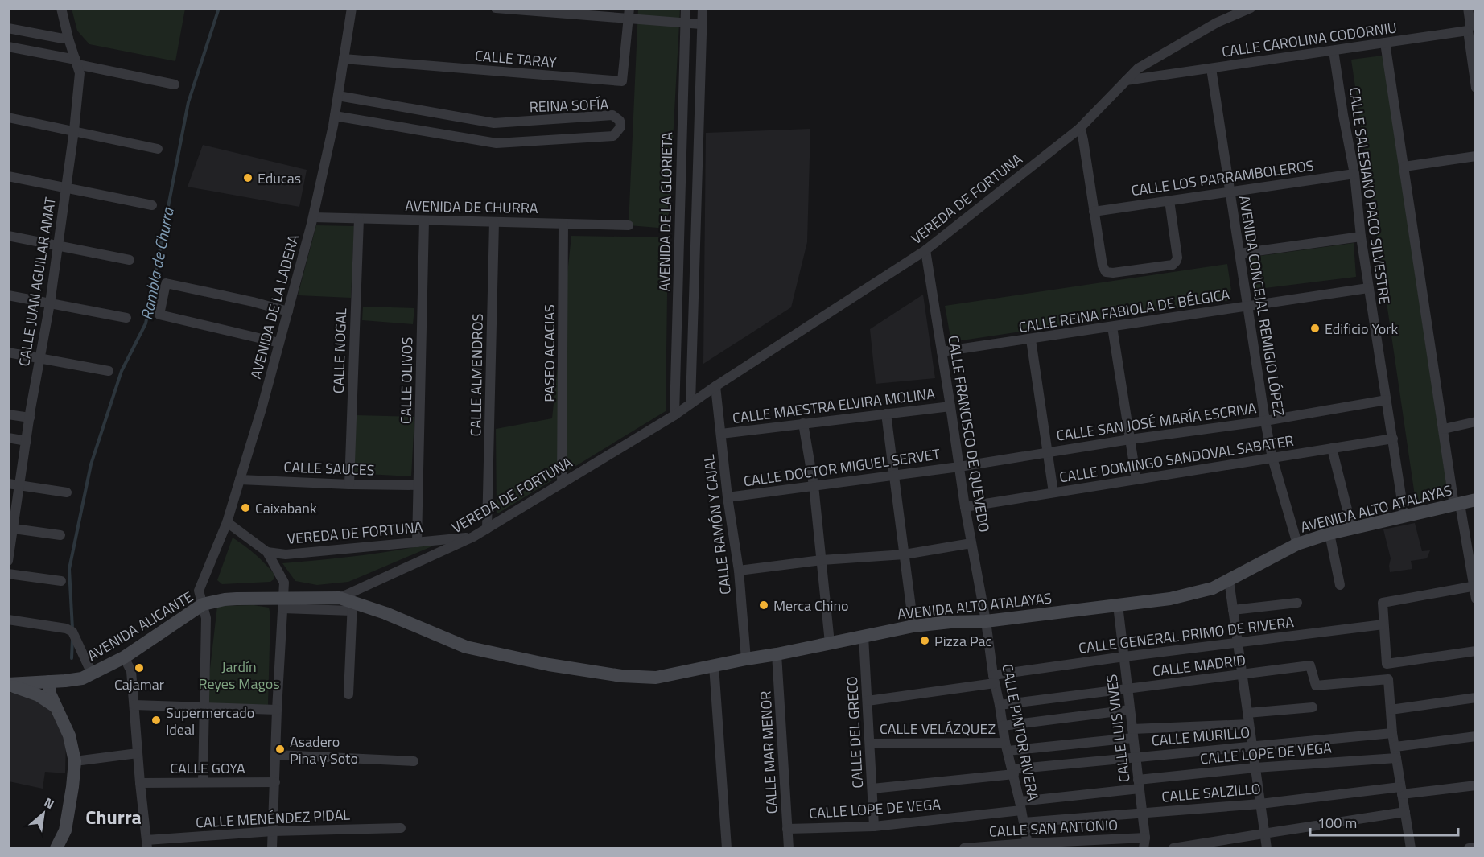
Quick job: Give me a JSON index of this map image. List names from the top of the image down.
{
  "streets": {
    "main road": ["AVENIDA ALTO ATALAYAS", "AVENIDA ALICANTE"],
    "street": [
      "CALLE CAROLINA CODORNIU",
      "CALLE TARAY",
      "REINA SOFÍA",
      "CALLE LOS PARRAMBOLEROS",
      "CALLE SALESIANO PACO SILVESTRE",
      "VEREDA DE FORTUNA",
      "AVENIDA DE CHURRA",
      "AVENIDA DE LA GLORIETA",
      "CALLE JUAN AGUILAR AMAT",
      "AVENIDA CONCEJAL REMIGIO LÓPEZ",
      "AVENIDA DE LA LADERA",
      "CALLE REINA FABIOLA DE BÉLGICA",
      "CALLE NOGAL",
      "PASEO ACACIAS",
      "CALLE ALMENDROS",
      "CALLE OLIVOS",
      "CALLE MAESTRA ELVIRA MOLINA",
      "CALLE SAN JOSÉ MARÍA ESCRIVA",
      "CALLE FRANCISCO DE QUEVEDO",
      "CALLE DOMINGO SANDOVAL SABATER",
      "CALLE DOCTOR MIGUEL SERVET",
      "CALLE SAUCES",
      "CALLE RAMÓN Y CAJAL",
      "CALLE GENERAL PRIMO DE RIVERA",
      "CALLE MADRID",
      "CALLE VELÁZQUEZ",
      "CALLE LUIS VIVES",
      "CALLE DEL GRECO",
      "CALLE PINTOR RIVERA",
      "CALLE MURILLO",
      "CALLE MAR MENOR",
      "CALLE LOPE DE VEGA",
      "CALLE GOYA",
      "CALLE SALZILLO",
      "CALLE MENÉNDEZ PIDAL",
      "CALLE SAN ANTONIO"
    ]
  },
  "crossings": [
    ["CALLE CAROLINA CODORNIU", "CALLE SALESIANO PACO SILVESTRE"],
    ["CALLE CAROLINA CODORNIU", "VEREDA DE FORTUNA"],
    ["CALLE CAROLINA CODORNIU", "AVENIDA CONCEJAL REMIGIO LÓPEZ"],
    ["CALLE TARAY", "AVENIDA DE LA LADERA"],
    ["REINA SOFÍA", "AVENIDA DE LA LADERA"],
    ["CALLE LOS PARRAMBOLEROS", "CALLE SALESIANO PACO SILVESTRE"],
    ["CALLE LOS PARRAMBOLEROS", "AVENIDA CONCEJAL REMIGIO LÓPEZ"],
    ["CALLE SALESIANO PACO SILVESTRE", "CALLE REINA FABIOLA DE BÉLGICA"],
    ["CALLE SALESIANO PACO SILVESTRE", "CALLE SAN JOSÉ MARÍA ESCRIVA"],
    ["CALLE SALESIANO PACO SILVESTRE", "CALLE DOMINGO SANDOVAL SABATER"],
    ["CALLE SALESIANO PACO SILVESTRE", "AVENIDA ALTO ATALAYAS"],
    ["VEREDA DE FORTUNA", "AVENIDA DE LA GLORIETA"],
    ["VEREDA DE FORTUNA", "PASEO ACACIAS"],
    ["VEREDA DE FORTUNA", "CALLE ALMENDROS"],
    ["VEREDA DE FORTUNA", "CALLE OLIVOS"],
    ["VEREDA DE FORTUNA", "CALLE FRANCISCO DE QUEVEDO"],
    ["VEREDA DE FORTUNA", "CALLE RAMÓN Y CAJAL"],
    ["VEREDA DE FORTUNA", "AVENIDA ALICANTE"],
    ["AVENIDA DE CHURRA", "AVENIDA DE LA LADERA"],
    ["AVENIDA DE CHURRA", "CALLE NOGAL"],
    ["AVENIDA DE CHURRA", "PASEO ACACIAS"],
    ["AVENIDA DE CHURRA", "CALLE ALMENDROS"],
    ["AVENIDA DE CHURRA", "CALLE OLIVOS"],
    ["AVENIDA CONCEJAL REMIGIO LÓPEZ", "CALLE REINA FABIOLA DE BÉLGICA"],
    ["AVENIDA CONCEJAL REMIGIO LÓPEZ", "CALLE SAN JOSÉ MARÍA ESCRIVA"],
    ["AVENIDA CONCEJAL REMIGIO LÓPEZ", "CALLE DOMINGO SANDOVAL SABATER"],
    ["AVENIDA CONCEJAL REMIGIO LÓPEZ", "AVENIDA ALTO ATALAYAS"],
    ["AVENIDA DE LA LADERA", "CALLE SAUCES"],
    ["AVENIDA DE LA LADERA", "AVENIDA ALICANTE"],
    ["AVENIDA DE LA LADERA", "CALLE GOYA"],
    ["CALLE REINA FABIOLA DE BÉLGICA", "CALLE FRANCISCO DE QUEVEDO"],
    ["CALLE NOGAL", "CALLE SAUCES"],
    ["CALLE OLIVOS", "CALLE SAUCES"],
    ["CALLE MAESTRA ELVIRA MOLINA", "CALLE FRANCISCO DE QUEVEDO"],
    ["CALLE MAESTRA ELVIRA MOLINA", "CALLE RAMÓN Y CAJAL"],
    ["CALLE SAN JOSÉ MARÍA ESCRIVA", "CALLE FRANCISCO DE QUEVEDO"],
    ["CALLE SAN JOSÉ MARÍA ESCRIVA", "CALLE DOCTOR MIGUEL SERVET"],
    ["CALLE FRANCISCO DE QUEVEDO", "CALLE DOMINGO SANDOVAL SABATER"],
    ["CALLE FRANCISCO DE QUEVEDO", "CALLE DOCTOR MIGUEL SERVET"],
    ["CALLE FRANCISCO DE QUEVEDO", "AVENIDA ALTO ATALAYAS"],
    ["CALLE FRANCISCO DE QUEVEDO", "CALLE PINTOR RIVERA"],
    ["CALLE DOCTOR MIGUEL SERVET", "CALLE RAMÓN Y CAJAL"],
    ["AVENIDA ALTO ATALAYAS", "CALLE RAMÓN Y CAJAL"],
    ["AVENIDA ALTO ATALAYAS", "AVENIDA ALICANTE"],
    ["AVENIDA ALTO ATALAYAS", "CALLE LUIS VIVES"],
    ["AVENIDA ALTO ATALAYAS", "CALLE DEL GRECO"],
    ["AVENIDA ALTO ATALAYAS", "CALLE PINTOR RIVERA"],
    ["AVENIDA ALTO ATALAYAS", "CALLE MAR MENOR"],
    ["CALLE GENERAL PRIMO DE RIVERA", "CALLE LUIS VIVES"],
    ["CALLE GENERAL PRIMO DE RIVERA", "CALLE DEL GRECO"],
    ["CALLE GENERAL PRIMO DE RIVERA", "CALLE PINTOR RIVERA"],
    ["CALLE MADRID", "CALLE LUIS VIVES"],
    ["CALLE MADRID", "CALLE PINTOR RIVERA"],
    ["CALLE VELÁZQUEZ", "CALLE LUIS VIVES"],
    ["CALLE VELÁZQUEZ", "CALLE DEL GRECO"],
    ["CALLE VELÁZQUEZ", "CALLE PINTOR RIVERA"],
    ["CALLE LUIS VIVES", "CALLE MURILLO"],
    ["CALLE LUIS VIVES", "CALLE LOPE DE VEGA"],
    ["CALLE LUIS VIVES", "CALLE SALZILLO"],
    ["CALLE LUIS VIVES", "CALLE SAN ANTONIO"],
    ["CALLE DEL GRECO", "CALLE MURILLO"],
    ["CALLE DEL GRECO", "CALLE LOPE DE VEGA"],
    ["CALLE PINTOR RIVERA", "CALLE MURILLO"],
    ["CALLE PINTOR RIVERA", "CALLE LOPE DE VEGA"],
    ["CALLE PINTOR RIVERA", "CALLE SALZILLO"],
    ["CALLE PINTOR RIVERA", "CALLE SAN ANTONIO"],
    ["CALLE MAR MENOR", "CALLE LOPE DE VEGA"]
  ],
  "districts": ["Churra"],
  "water": ["Rambla de Churra"],
  "parks": ["Jardín Reyes Magos"],
  "places": [
    "Educas",
    "Edificio York",
    "Caixabank",
    "Merca Chino",
    "Pizza Pac",
    "Cajamar",
    "Supermercado Ideal",
    "Asadero Pina y Soto"
  ],
  "scale_bar": "100 m",
  "north": "top right"
}
